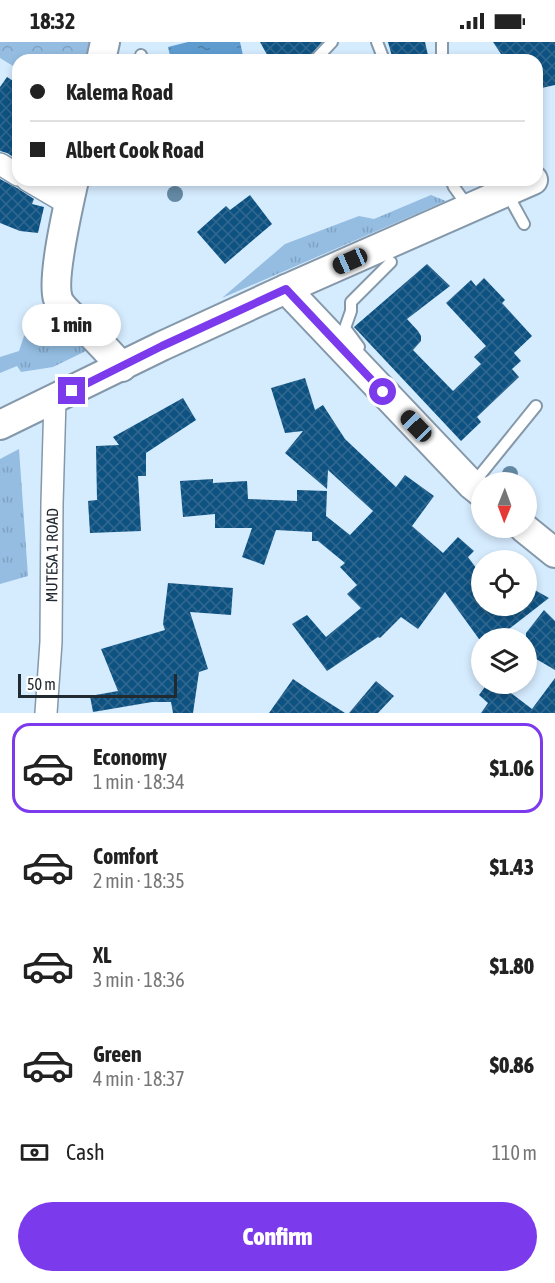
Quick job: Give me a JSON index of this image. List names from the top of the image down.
{
  "streets": {
    "street": ["MUTESA 1 ROAD"]
  },
  "scale_bar": "50 m",
  "north": "bottom",
  "page": {
    "status": "18:32",
    "banner": ["Kalema Road", "Albert Cook Road"],
    "bubble": "1 min",
    "scale": "50 m",
    "list": [
      {
        "name": "Economy",
        "note": "1 min · 18:34",
        "value": "$1.06"
      },
      {
        "name": "Comfort",
        "note": "2 min · 18:35",
        "value": "$1.43"
      },
      {
        "name": "XL",
        "note": "3 min · 18:36",
        "value": "$1.80"
      },
      {
        "name": "Green",
        "note": "4 min · 18:37",
        "value": "$0.86"
      }
    ],
    "pay": ["Cash", "110 m"],
    "buttons": "Confirm"
  }
}
